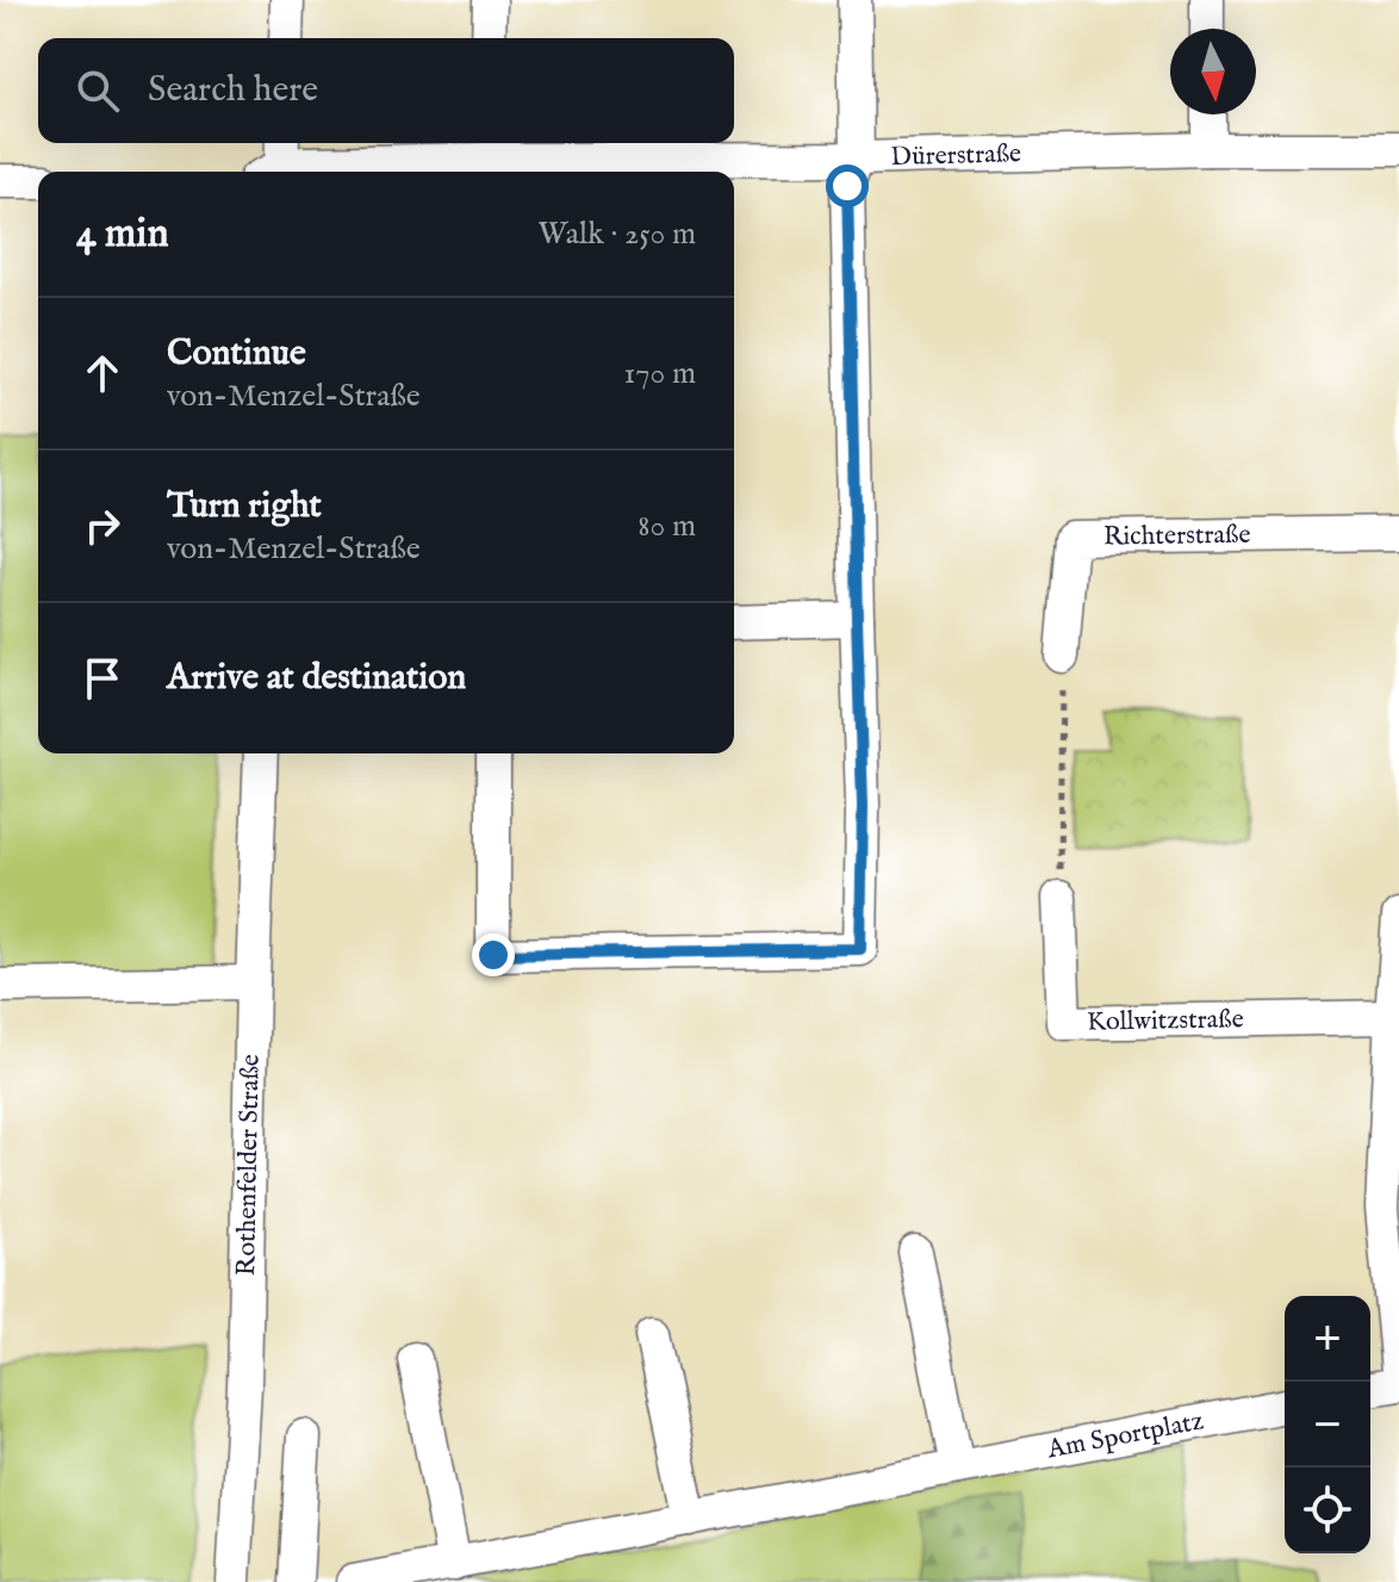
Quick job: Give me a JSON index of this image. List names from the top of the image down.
{
  "streets": {
    "street": [
      "Dürerstraße",
      "Richterstraße",
      "Kollwitzstraße",
      "Rothenfelder Straße",
      "Am Sportplatz"
    ]
  },
  "north": "bottom",
  "page": {
    "search": "Search here",
    "heading": ["4 min", "Walk · 250 m"],
    "list": [
      ["Continue", "von-Menzel-Straße", "170 m"],
      ["Turn right", "von-Menzel-Straße", "80 m"],
      "Arrive at destination"
    ],
    "map_buttons": ["+", "−"]
  }
}
